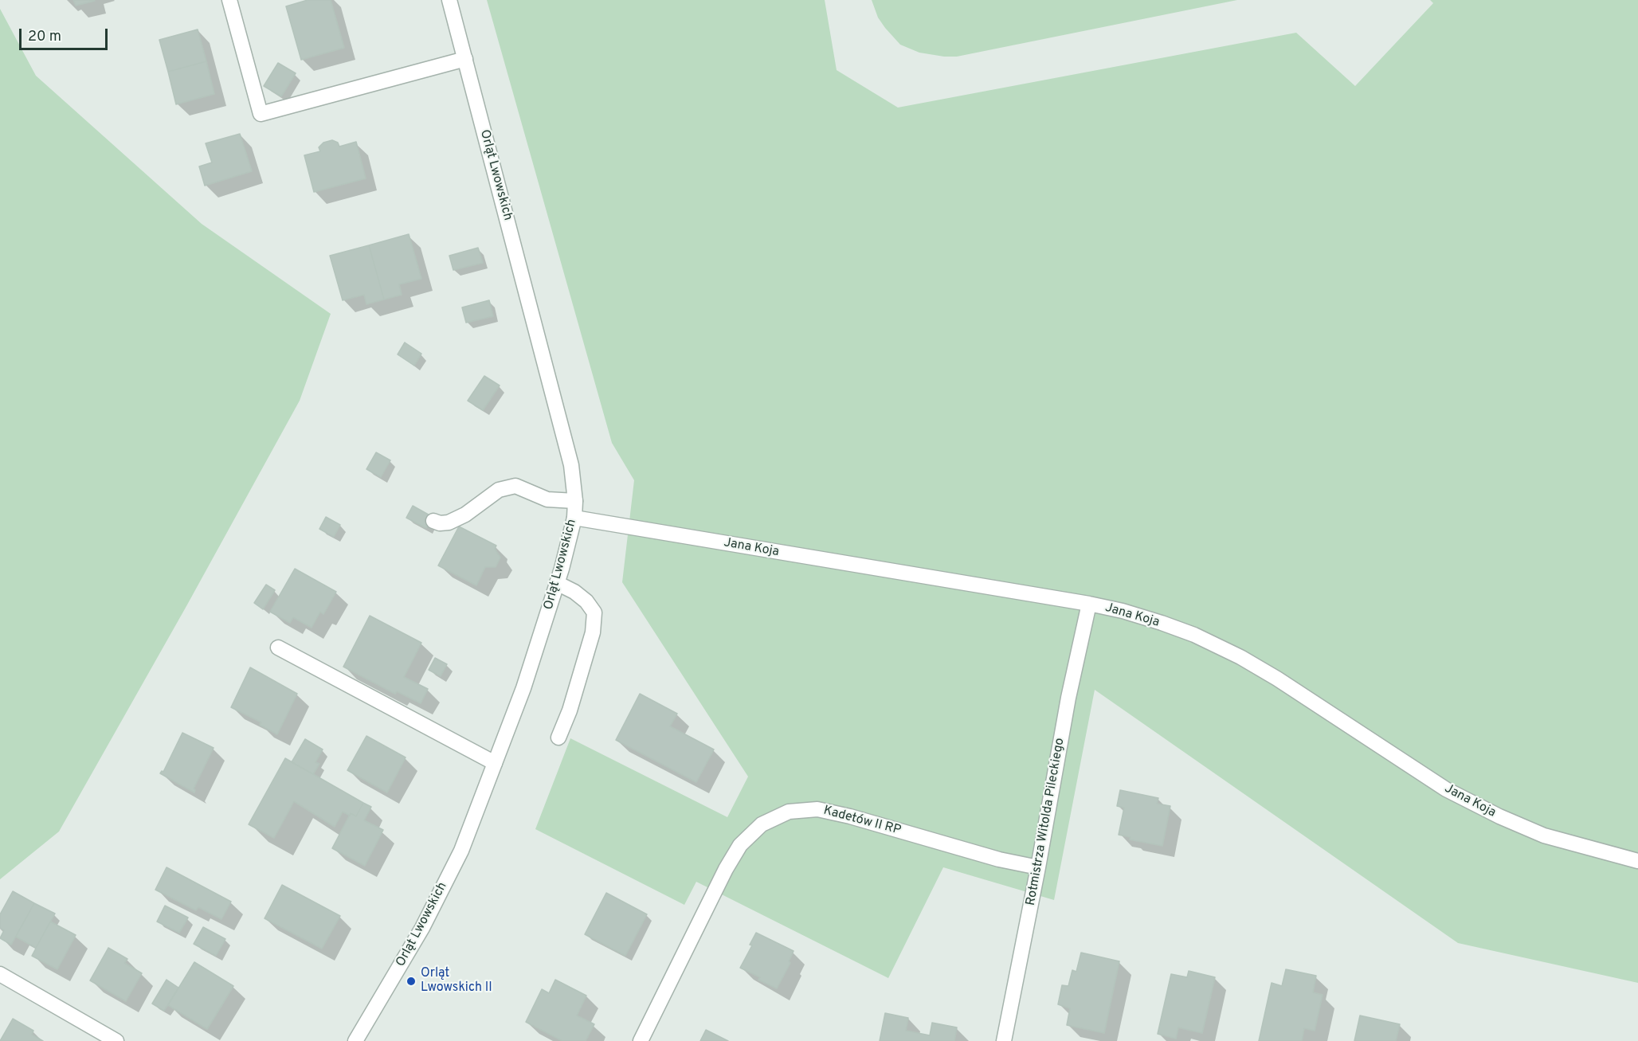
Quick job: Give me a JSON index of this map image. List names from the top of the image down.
{
  "streets": {
    "street": [
      "Orląt Lwowskich",
      "Jana Koja",
      "Kadetów II RP",
      "Rotmistrza Witolda Pileckiego"
    ]
  },
  "crossings": [
    ["Orląt Lwowskich", "Jana Koja"],
    ["Jana Koja", "Rotmistrza Witolda Pileckiego"],
    ["Kadetów II RP", "Rotmistrza Witolda Pileckiego"]
  ],
  "places": ["Orląt Lwowskich II"],
  "scale_bar": "20 m"
}
